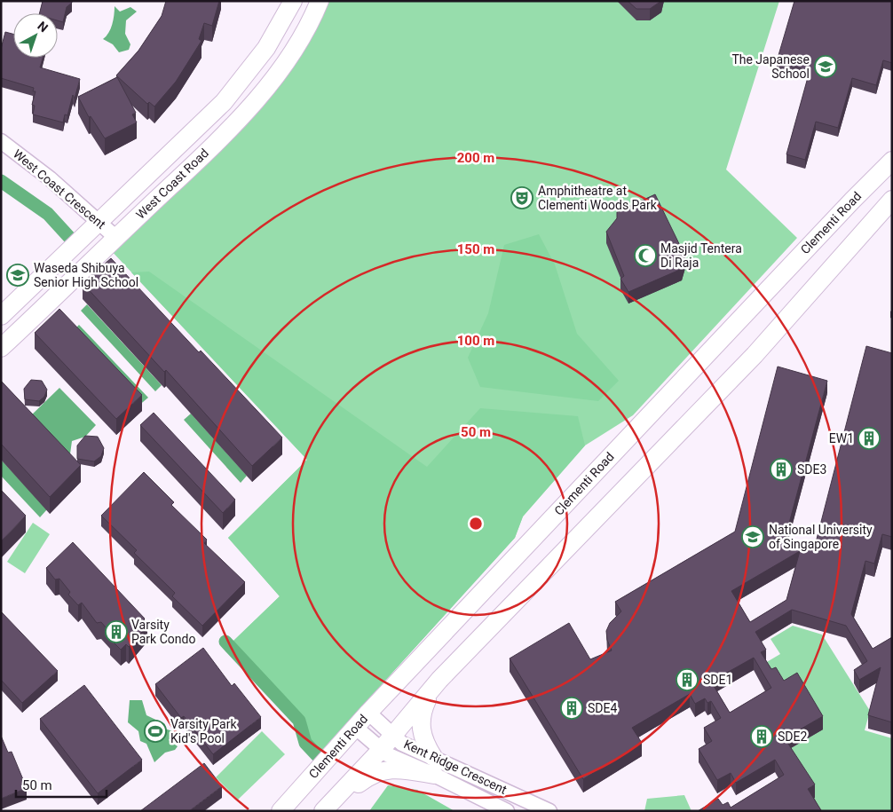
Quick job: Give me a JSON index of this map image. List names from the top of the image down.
{
  "streets": {
    "main road": ["West Coast Road", "Clementi Road"],
    "street": ["West Coast Crescent", "Kent Ridge Crescent"]
  },
  "crossings": [
    ["West Coast Road", "West Coast Crescent"],
    ["Clementi Road", "Kent Ridge Crescent"]
  ],
  "places": {
    "school or university": ["The Japanese School", "Waseda Shibuya Senior High School", "National University of Singapore"],
    "theatre": ["Amphitheatre at Clementi Woods Park"],
    "mosque": ["Masjid Tentera Di Raja"],
    "building": [
      "EW1",
      "SDE3",
      "Varsity Park Condo",
      "SDE1",
      "SDE4",
      "SDE2"
    ],
    "sports": ["Varsity Park Kid's Pool"]
  },
  "scale_bar": "50 m",
  "north": "top right",
  "rings": [
    "200 m",
    "150 m",
    "100 m",
    "50 m"
  ]
}
